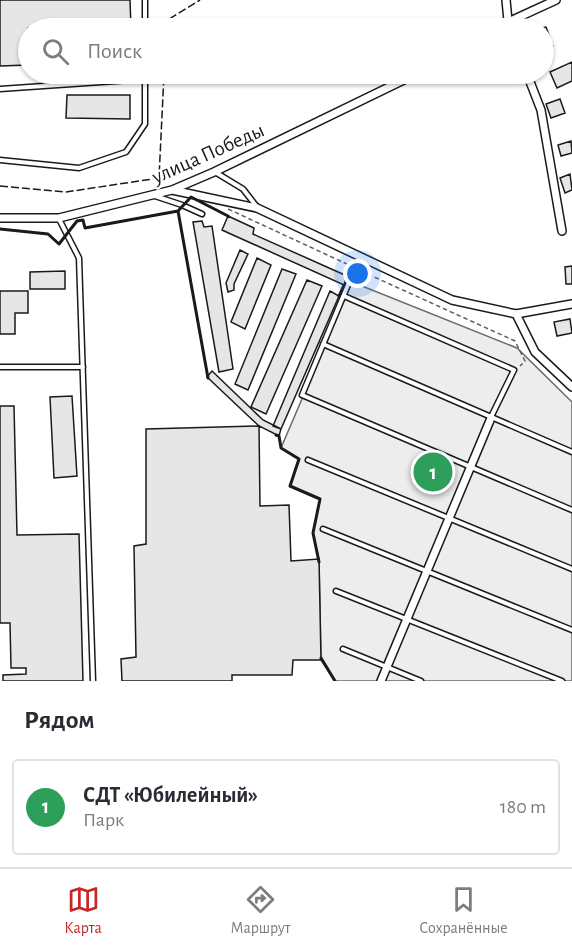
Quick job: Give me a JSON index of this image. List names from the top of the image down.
{
  "streets": {
    "street": ["улица Победы"]
  },
  "page": {
    "search": "Поиск",
    "pins": "1",
    "heading": "Рядом",
    "list": [
      {
        "mark": "1",
        "name": "СДТ «Юбилейный»",
        "note": "Парк",
        "value": "180 m"
      }
    ],
    "nav": ["Карта", "Маршрут", "Сохранённые"]
  }
}
